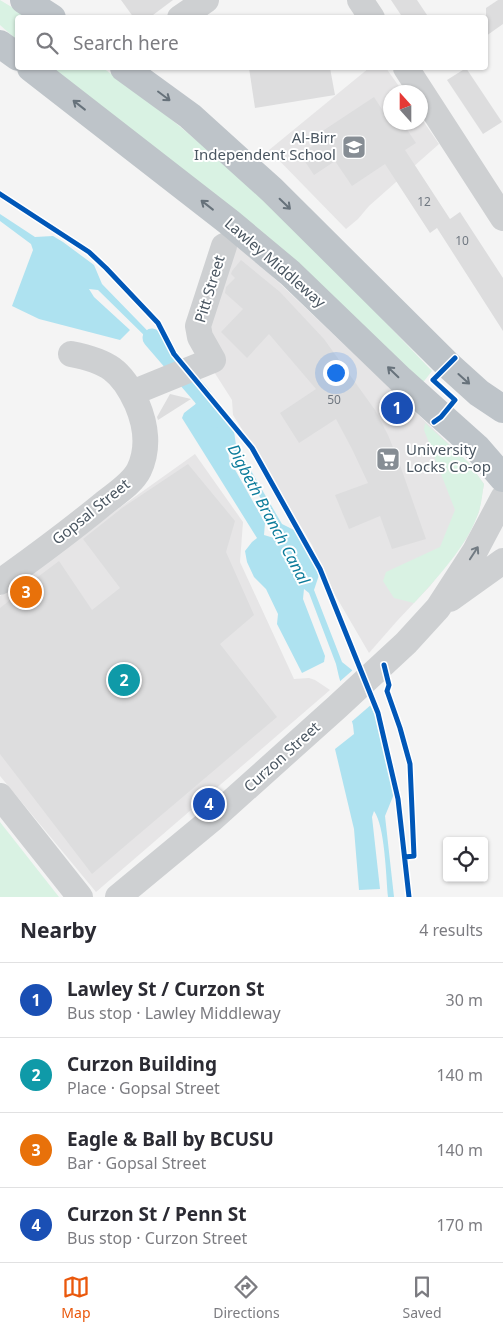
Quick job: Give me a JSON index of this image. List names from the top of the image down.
{
  "streets": {
    "highway": ["Lawley Middleway"],
    "street": ["Pitt Street", "Gopsal Street", "Curzon Street"]
  },
  "crossings": [
    ["Pitt Street", "Gopsal Street"]
  ],
  "water": ["Digbeth Branch Canal"],
  "places": {
    "school or university": ["Al-Birr Independent School"],
    "supermarket": ["University Locks Co-op"]
  },
  "house_numbers": ["12", "10", "50"],
  "north": "top",
  "page": {
    "search": "Search here",
    "pins": [
      "1",
      "3",
      "2",
      "4"
    ],
    "heading": ["Nearby", "4 results"],
    "list": [
      {
        "mark": "1",
        "name": "Lawley St / Curzon St",
        "note": "Bus stop · Lawley Middleway",
        "value": "30 m"
      },
      {
        "mark": "2",
        "name": "Curzon Building",
        "note": "Place · Gopsal Street",
        "value": "140 m"
      },
      {
        "mark": "3",
        "name": "Eagle & Ball by BCUSU",
        "note": "Bar · Gopsal Street",
        "value": "140 m"
      },
      {
        "mark": "4",
        "name": "Curzon St / Penn St",
        "note": "Bus stop · Curzon Street",
        "value": "170 m"
      }
    ],
    "nav": ["Map", "Directions", "Saved"]
  }
}
